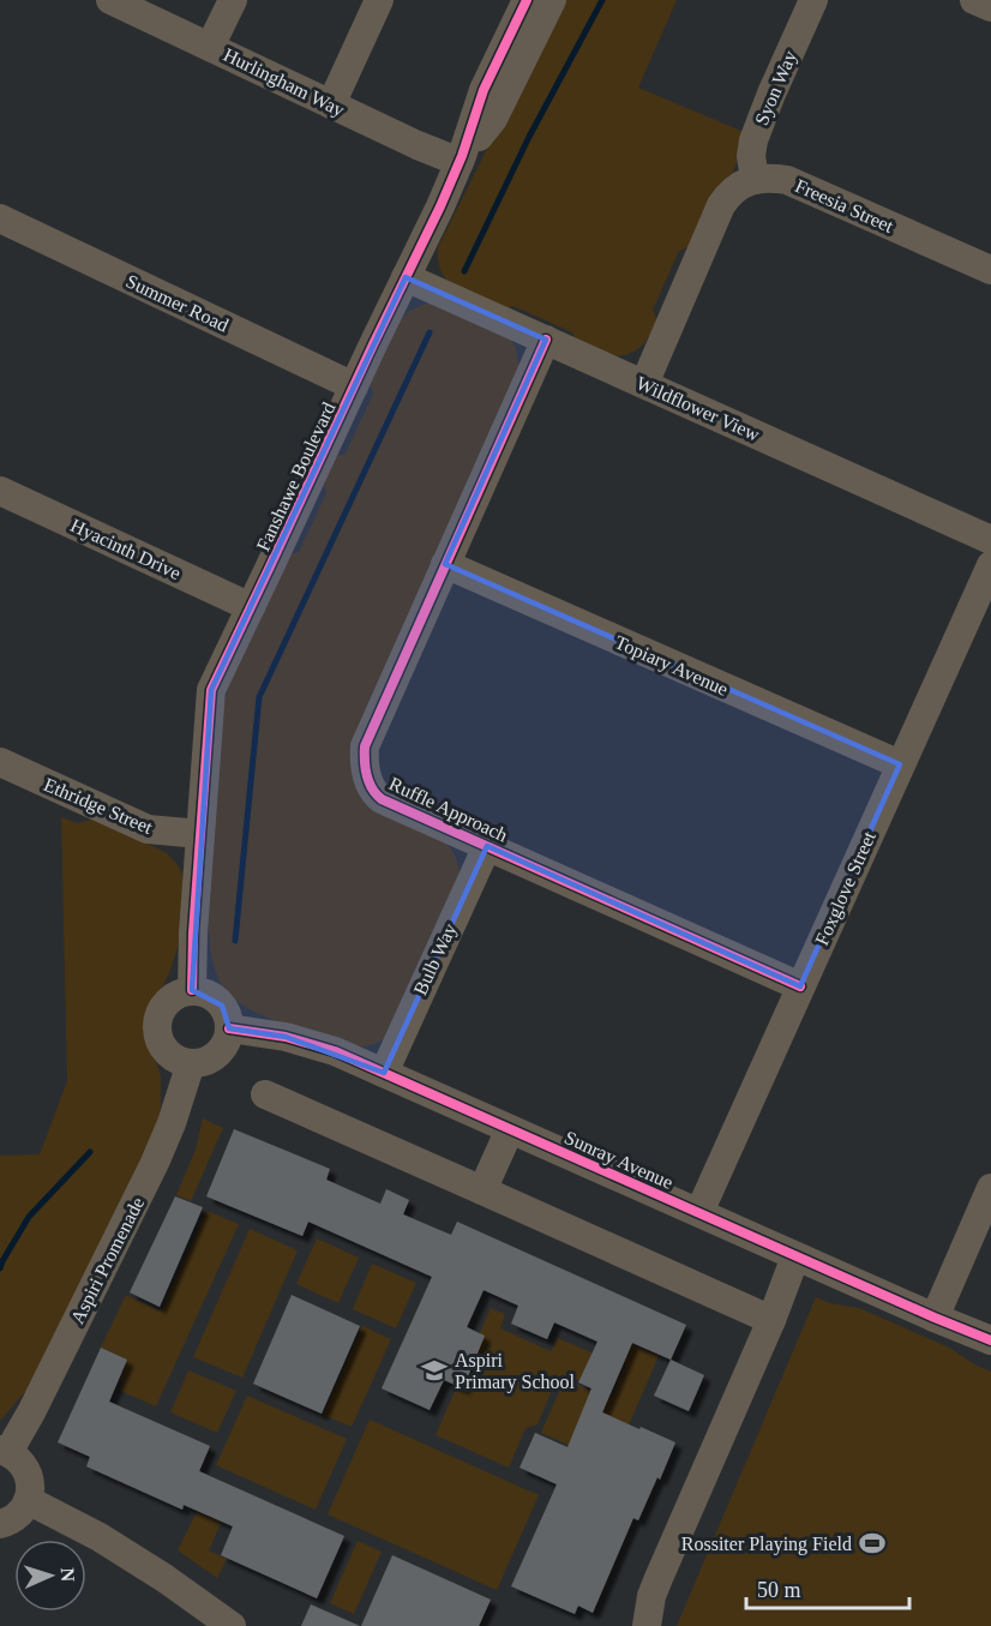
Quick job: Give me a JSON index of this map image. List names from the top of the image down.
{
  "streets": {
    "street": [
      "Hurlingham Way",
      "Syon Way",
      "Freesia Street",
      "Summer Road",
      "Wildflower View",
      "Fanshawe Boulevard",
      "Hyacinth Drive",
      "Topiary Avenue",
      "Ethridge Street",
      "Ruffle Approach",
      "Foxglove Street",
      "Bulb Way",
      "Sunray Avenue",
      "Aspiri Promenade"
    ]
  },
  "crossings": [
    ["Hurlingham Way", "Fanshawe Boulevard"],
    ["Syon Way", "Freesia Street"],
    ["Summer Road", "Fanshawe Boulevard"],
    ["Wildflower View", "Fanshawe Boulevard"],
    ["Wildflower View", "Ruffle Approach"],
    ["Fanshawe Boulevard", "Hyacinth Drive"],
    ["Fanshawe Boulevard", "Ethridge Street"],
    ["Fanshawe Boulevard", "Sunray Avenue"],
    ["Fanshawe Boulevard", "Aspiri Promenade"],
    ["Topiary Avenue", "Ruffle Approach"],
    ["Topiary Avenue", "Foxglove Street"],
    ["Ruffle Approach", "Foxglove Street"],
    ["Ruffle Approach", "Bulb Way"],
    ["Foxglove Street", "Sunray Avenue"],
    ["Bulb Way", "Sunray Avenue"],
    ["Sunray Avenue", "Aspiri Promenade"]
  ],
  "places": {
    "school or university": ["Aspiri Primary School"],
    "sports": ["Rossiter Playing Field"]
  },
  "scale_bar": "50 m",
  "north": "right"
}
